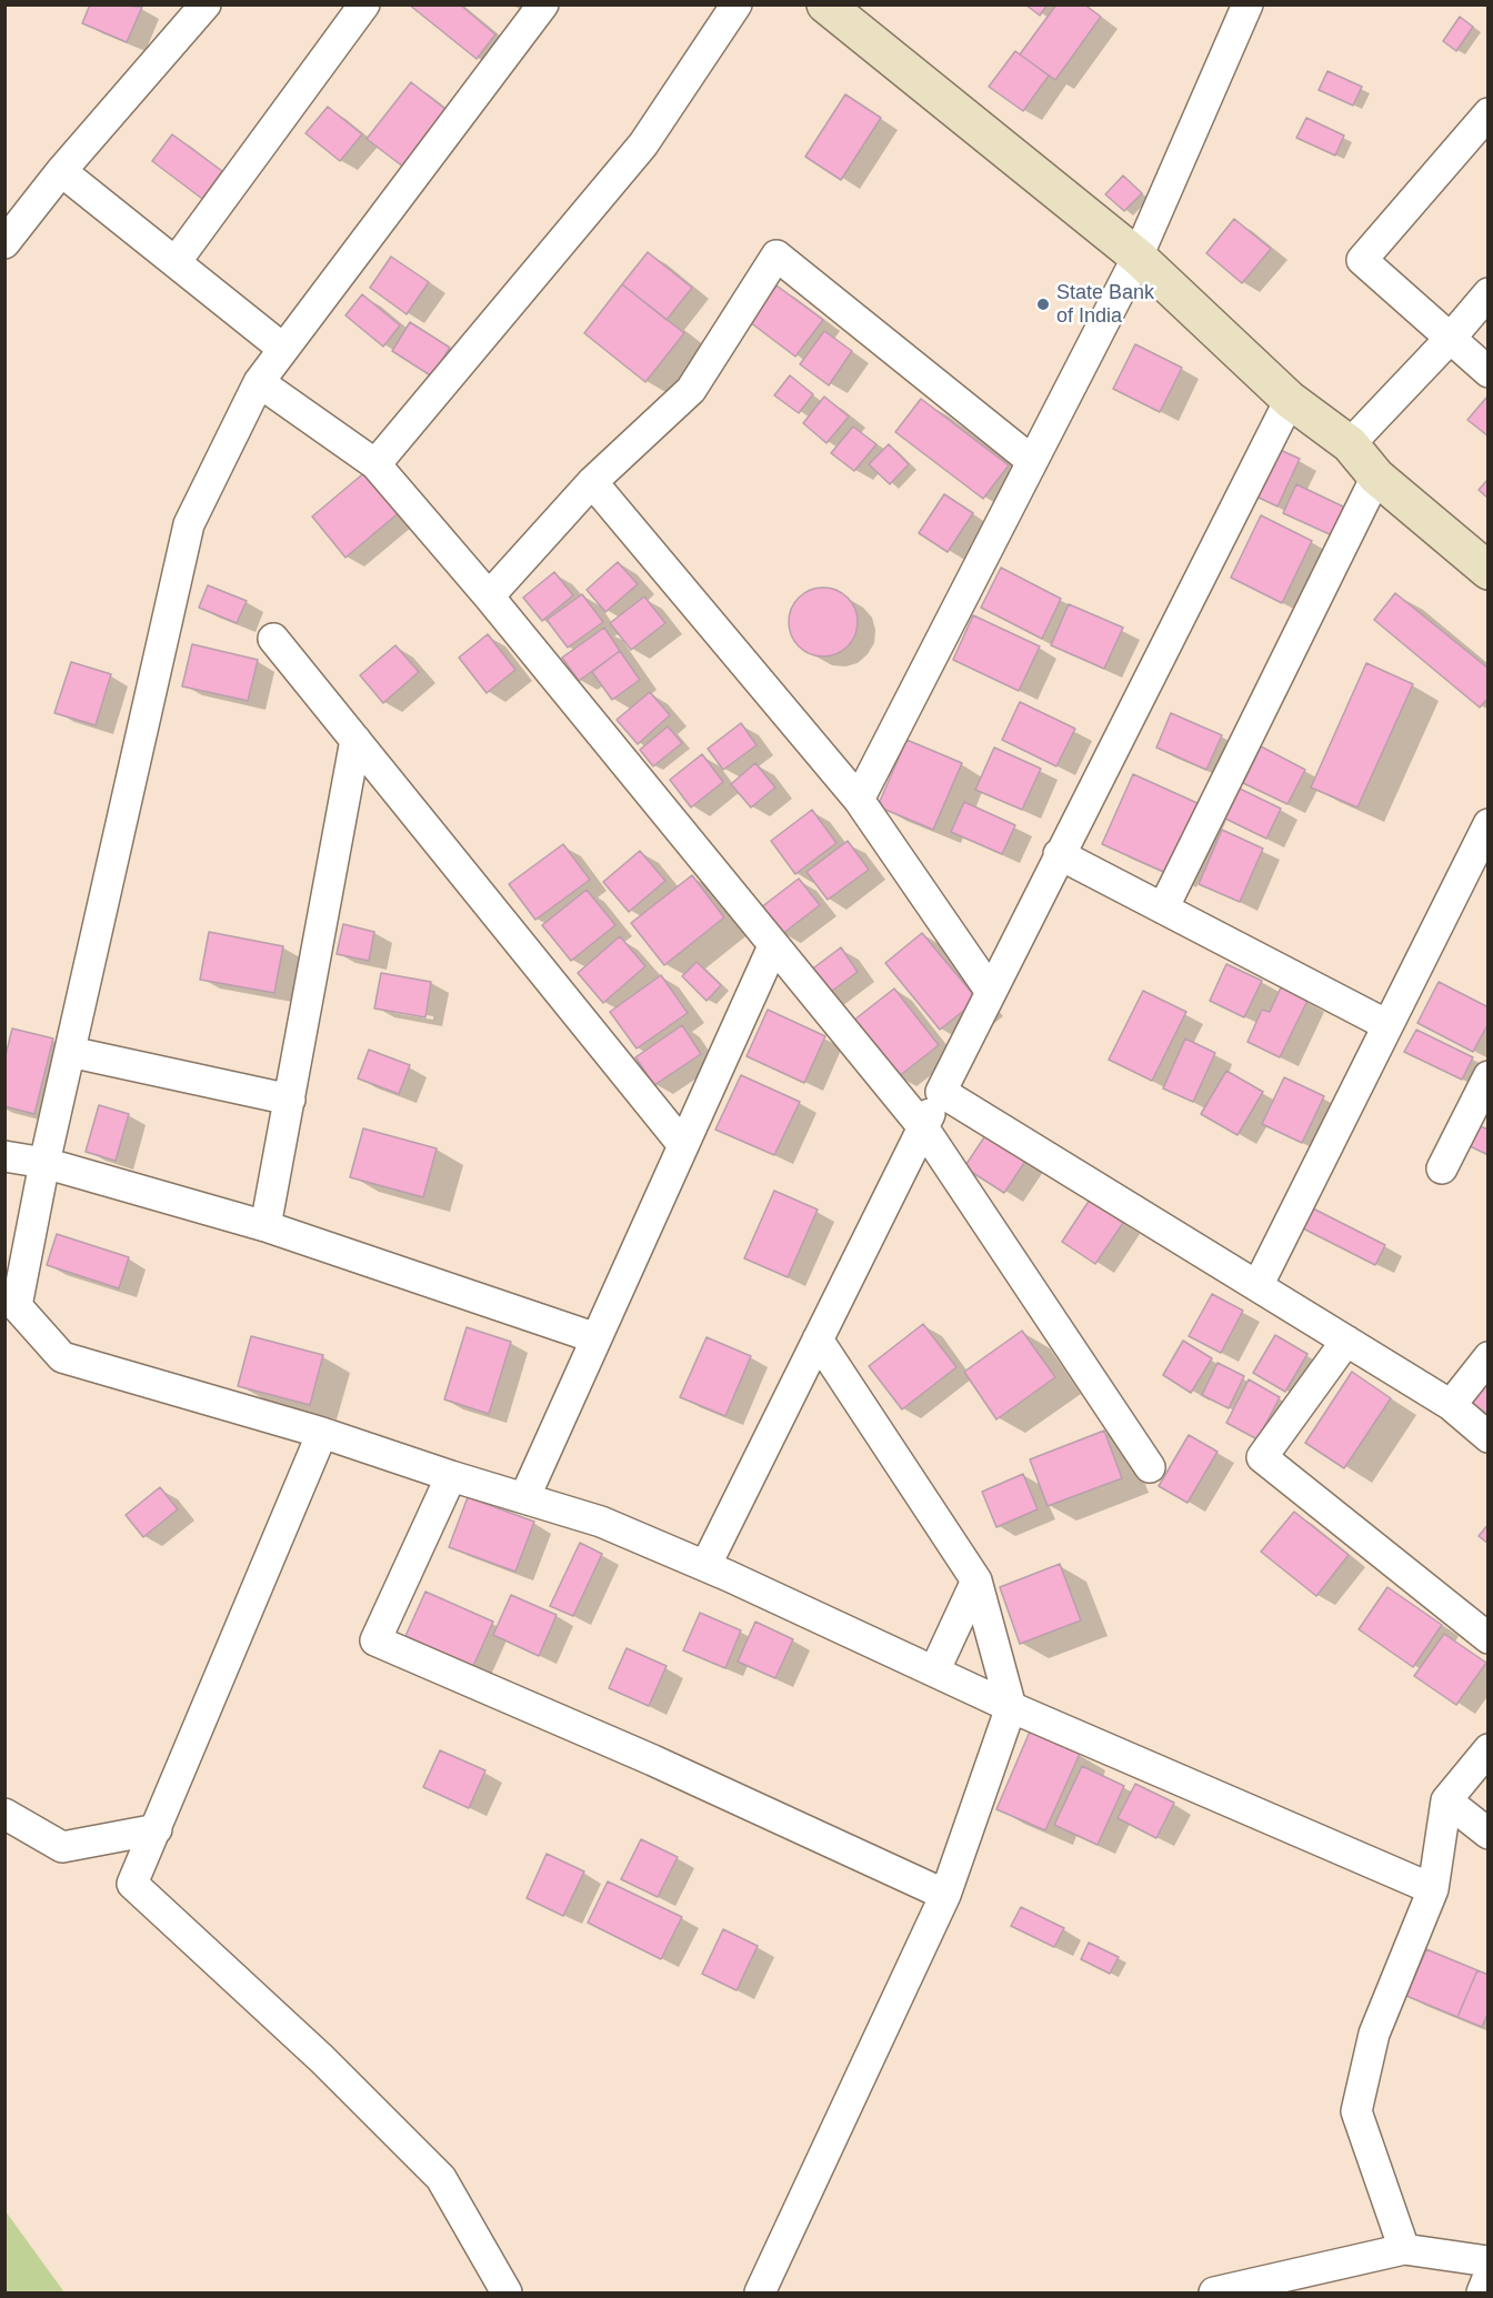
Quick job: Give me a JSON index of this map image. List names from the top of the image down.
{
  "places": ["State Bank of India"]
}
